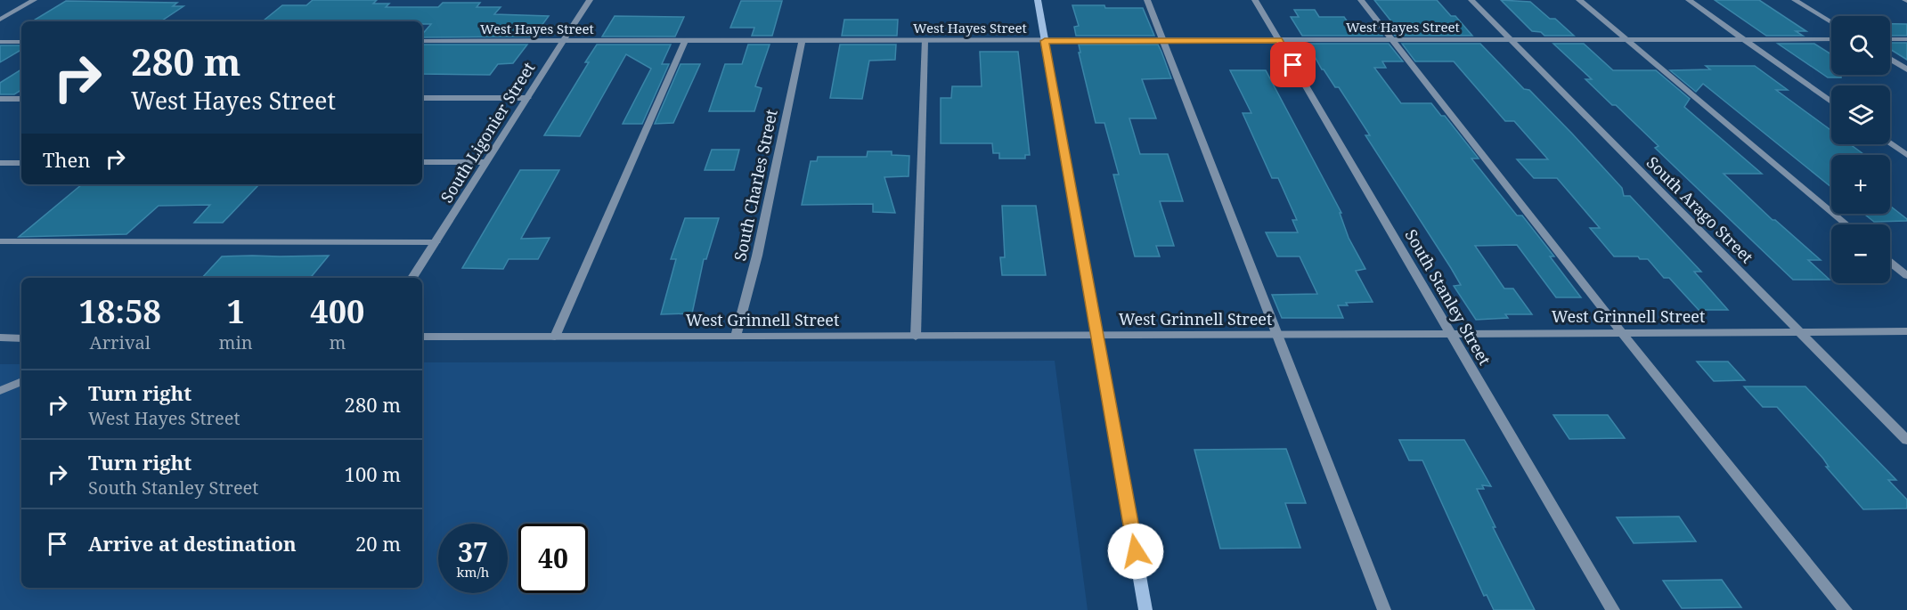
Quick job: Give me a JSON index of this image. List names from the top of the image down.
{
  "streets": {
    "street": [
      "West Hayes Street",
      "South Ligonier Street",
      "South Charles Street",
      "South Arago Street",
      "South Stanley Street",
      "West Grinnell Street"
    ]
  },
  "crossings": [
    ["West Hayes Street", "South Ligonier Street"],
    ["West Hayes Street", "South Charles Street"],
    ["West Hayes Street", "South Arago Street"],
    ["West Hayes Street", "South Stanley Street"],
    ["South Charles Street", "West Grinnell Street"],
    ["South Arago Street", "West Grinnell Street"],
    ["South Stanley Street", "West Grinnell Street"]
  ],
  "page": {
    "map_buttons": ["+", "−"],
    "turn": ["280 m", "West Hayes Street"],
    "then": "Then",
    "eta": [
      "18:58",
      "Arrival",
      "1",
      "min",
      "400",
      "m"
    ],
    "list": [
      {
        "name": "Turn right",
        "note": "West Hayes Street",
        "value": "280 m"
      },
      {
        "name": "Turn right",
        "note": "South Stanley Street",
        "value": "100 m"
      },
      {
        "name": "Arrive at destination",
        "value": "20 m"
      }
    ],
    "speed": "37 km/h",
    "limit": "40"
  }
}
